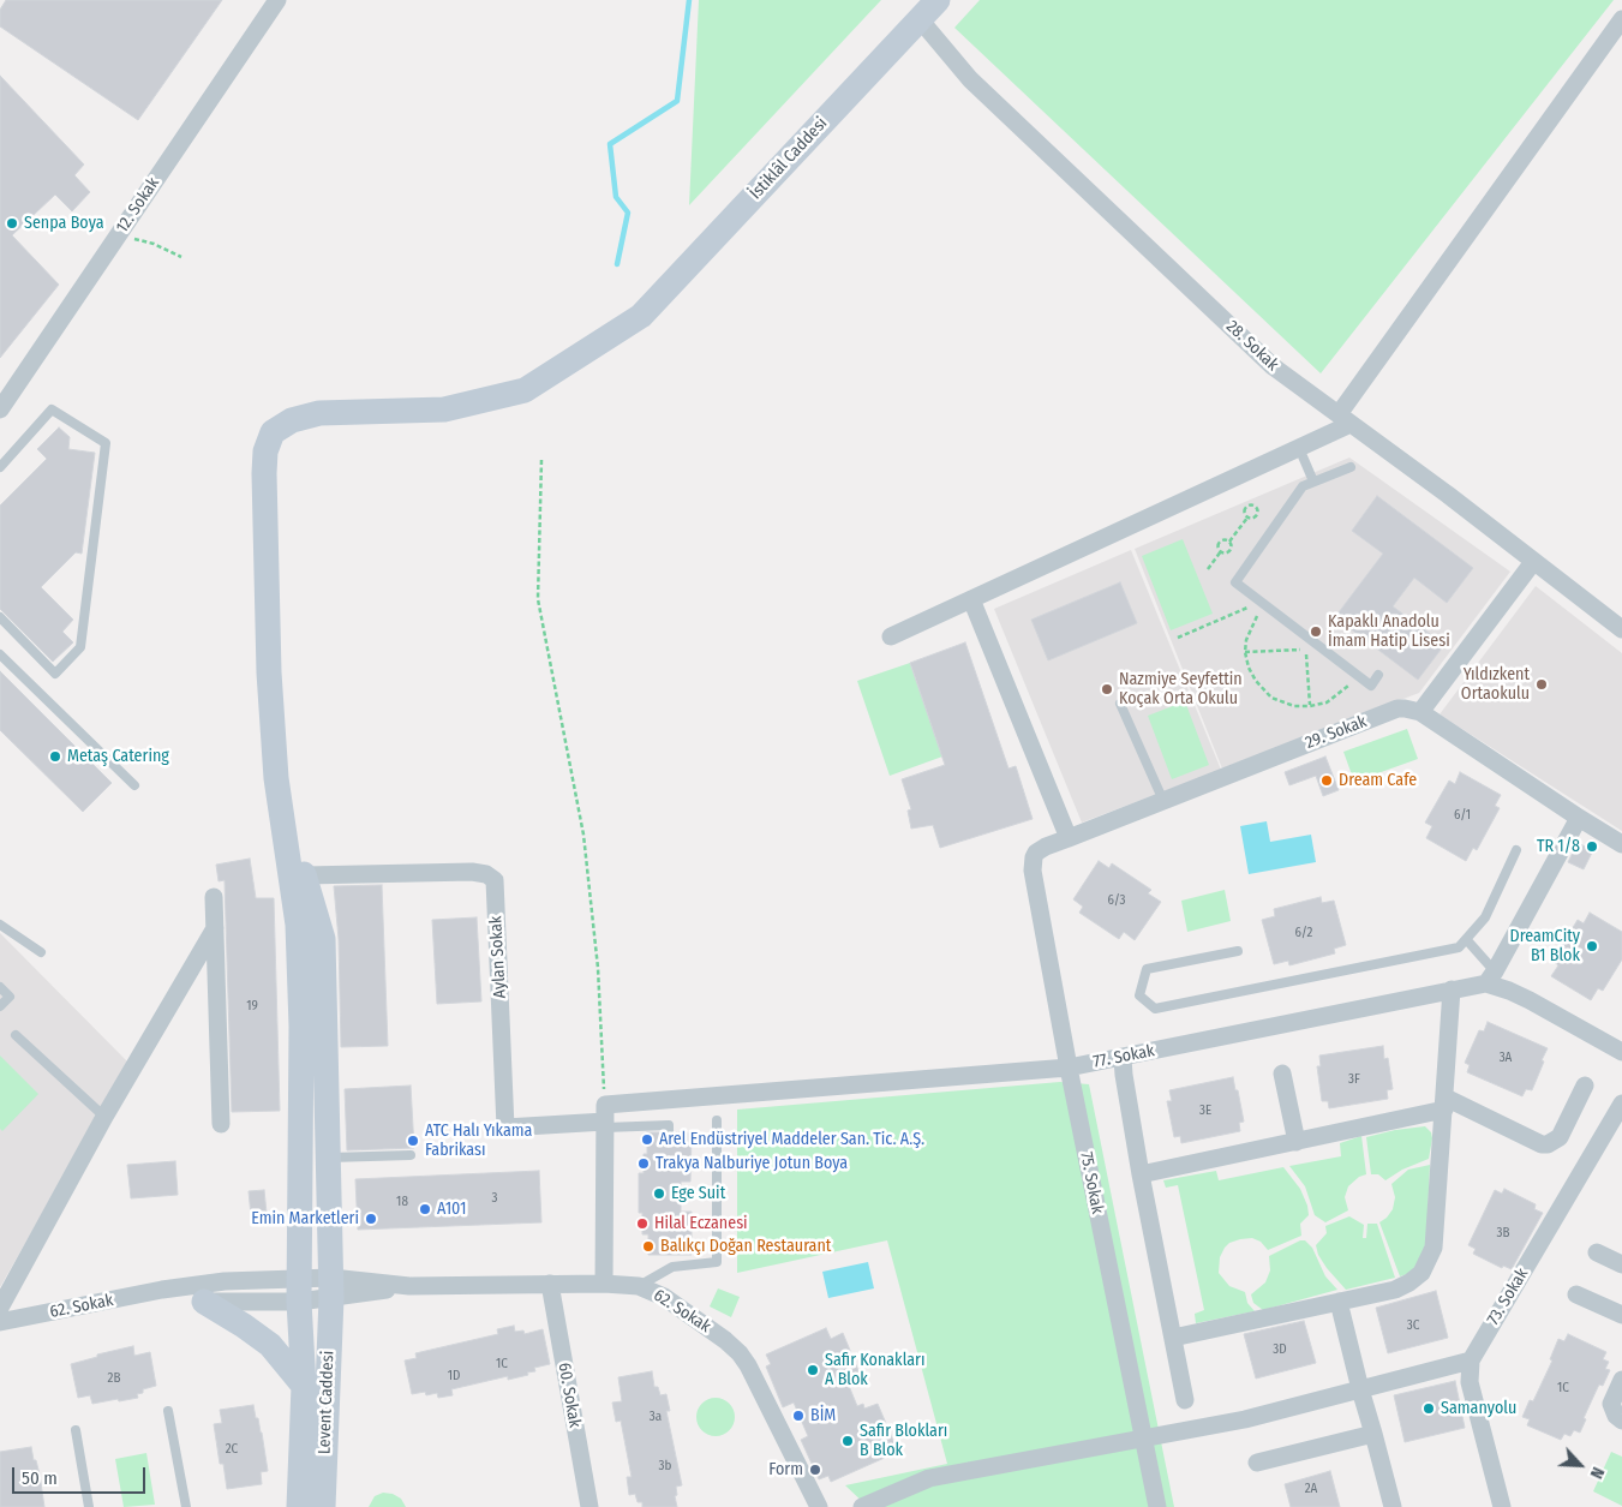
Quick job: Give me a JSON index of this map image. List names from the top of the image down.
{
  "streets": {
    "street": [
      "İstiklâl Caddesi",
      "12. Sokak",
      "28. Sokak",
      "29. Sokak",
      "Aylan Sokak",
      "77. Sokak",
      "75. Sokak",
      "73. Sokak",
      "62. Sokak",
      "60. Sokak",
      "Levent Caddesi"
    ]
  },
  "crossings": [
    ["İstiklâl Caddesi", "28. Sokak"],
    ["İstiklâl Caddesi", "Levent Caddesi"],
    ["29. Sokak", "75. Sokak"],
    ["Aylan Sokak", "77. Sokak"],
    ["Aylan Sokak", "Levent Caddesi"],
    ["77. Sokak", "75. Sokak"],
    ["62. Sokak", "60. Sokak"],
    ["62. Sokak", "Levent Caddesi"]
  ],
  "places": [
    "Senpa Boya",
    "Kapaklı Anadolu İmam Hatip Lisesi",
    "Yıldızkent Ortaokulu",
    "Nazmiye Seyfettin Koçak Orta Okulu",
    "Metaş Catering",
    "Dream Cafe",
    "TR 1/8",
    "DreamCity B1 Blok",
    "Arel Endüstriyel Maddeler San. Tic. A.Ş.",
    "ATC Halı Yıkama Fabrikası",
    "Trakya Nalburiye Jotun Boya",
    "Ege Suit",
    "A101",
    "Emin Marketleri",
    "Hilal Eczanesi",
    "Balıkçı Doğan Restaurant",
    "Safir Konakları A Blok",
    "Samanyolu",
    "BİM",
    "Safir Blokları B Blok",
    "Form"
  ],
  "house_numbers": [
    "6/1",
    "6/3",
    "6/2",
    "19",
    "3A",
    "3F",
    "3E",
    "3",
    "18",
    "3B",
    "3C",
    "3D",
    "1C",
    "1D",
    "2B",
    "1C",
    "3a",
    "2C",
    "3b",
    "2A"
  ],
  "scale_bar": "50 m",
  "north": "bottom right"
}
